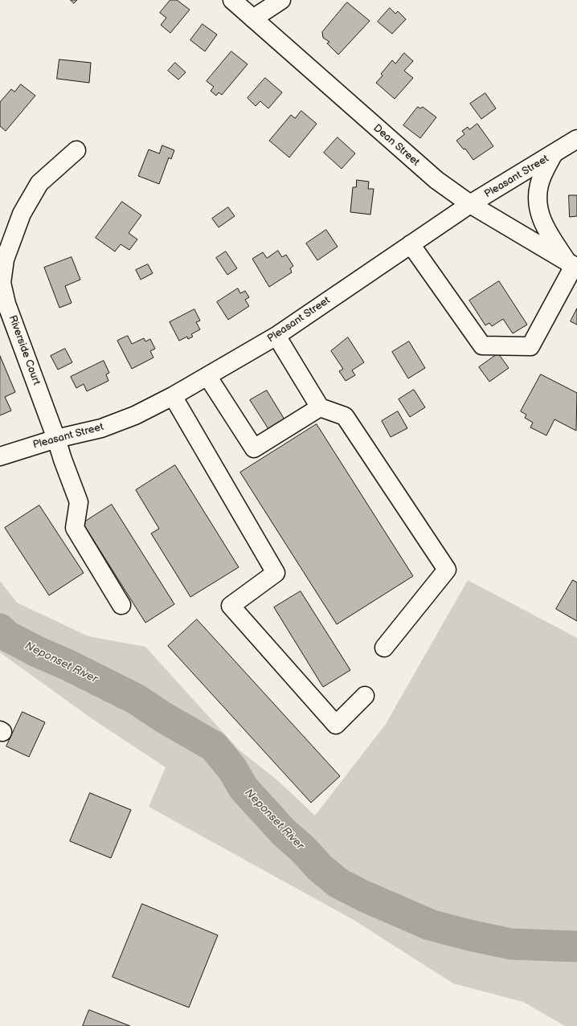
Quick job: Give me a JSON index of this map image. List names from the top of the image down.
{
  "streets": {
    "street": ["Dean Street", "Pleasant Street", "Riverside Court"]
  },
  "crossings": [
    ["Dean Street", "Pleasant Street"],
    ["Pleasant Street", "Riverside Court"]
  ],
  "water": ["Neponset River"]
}
